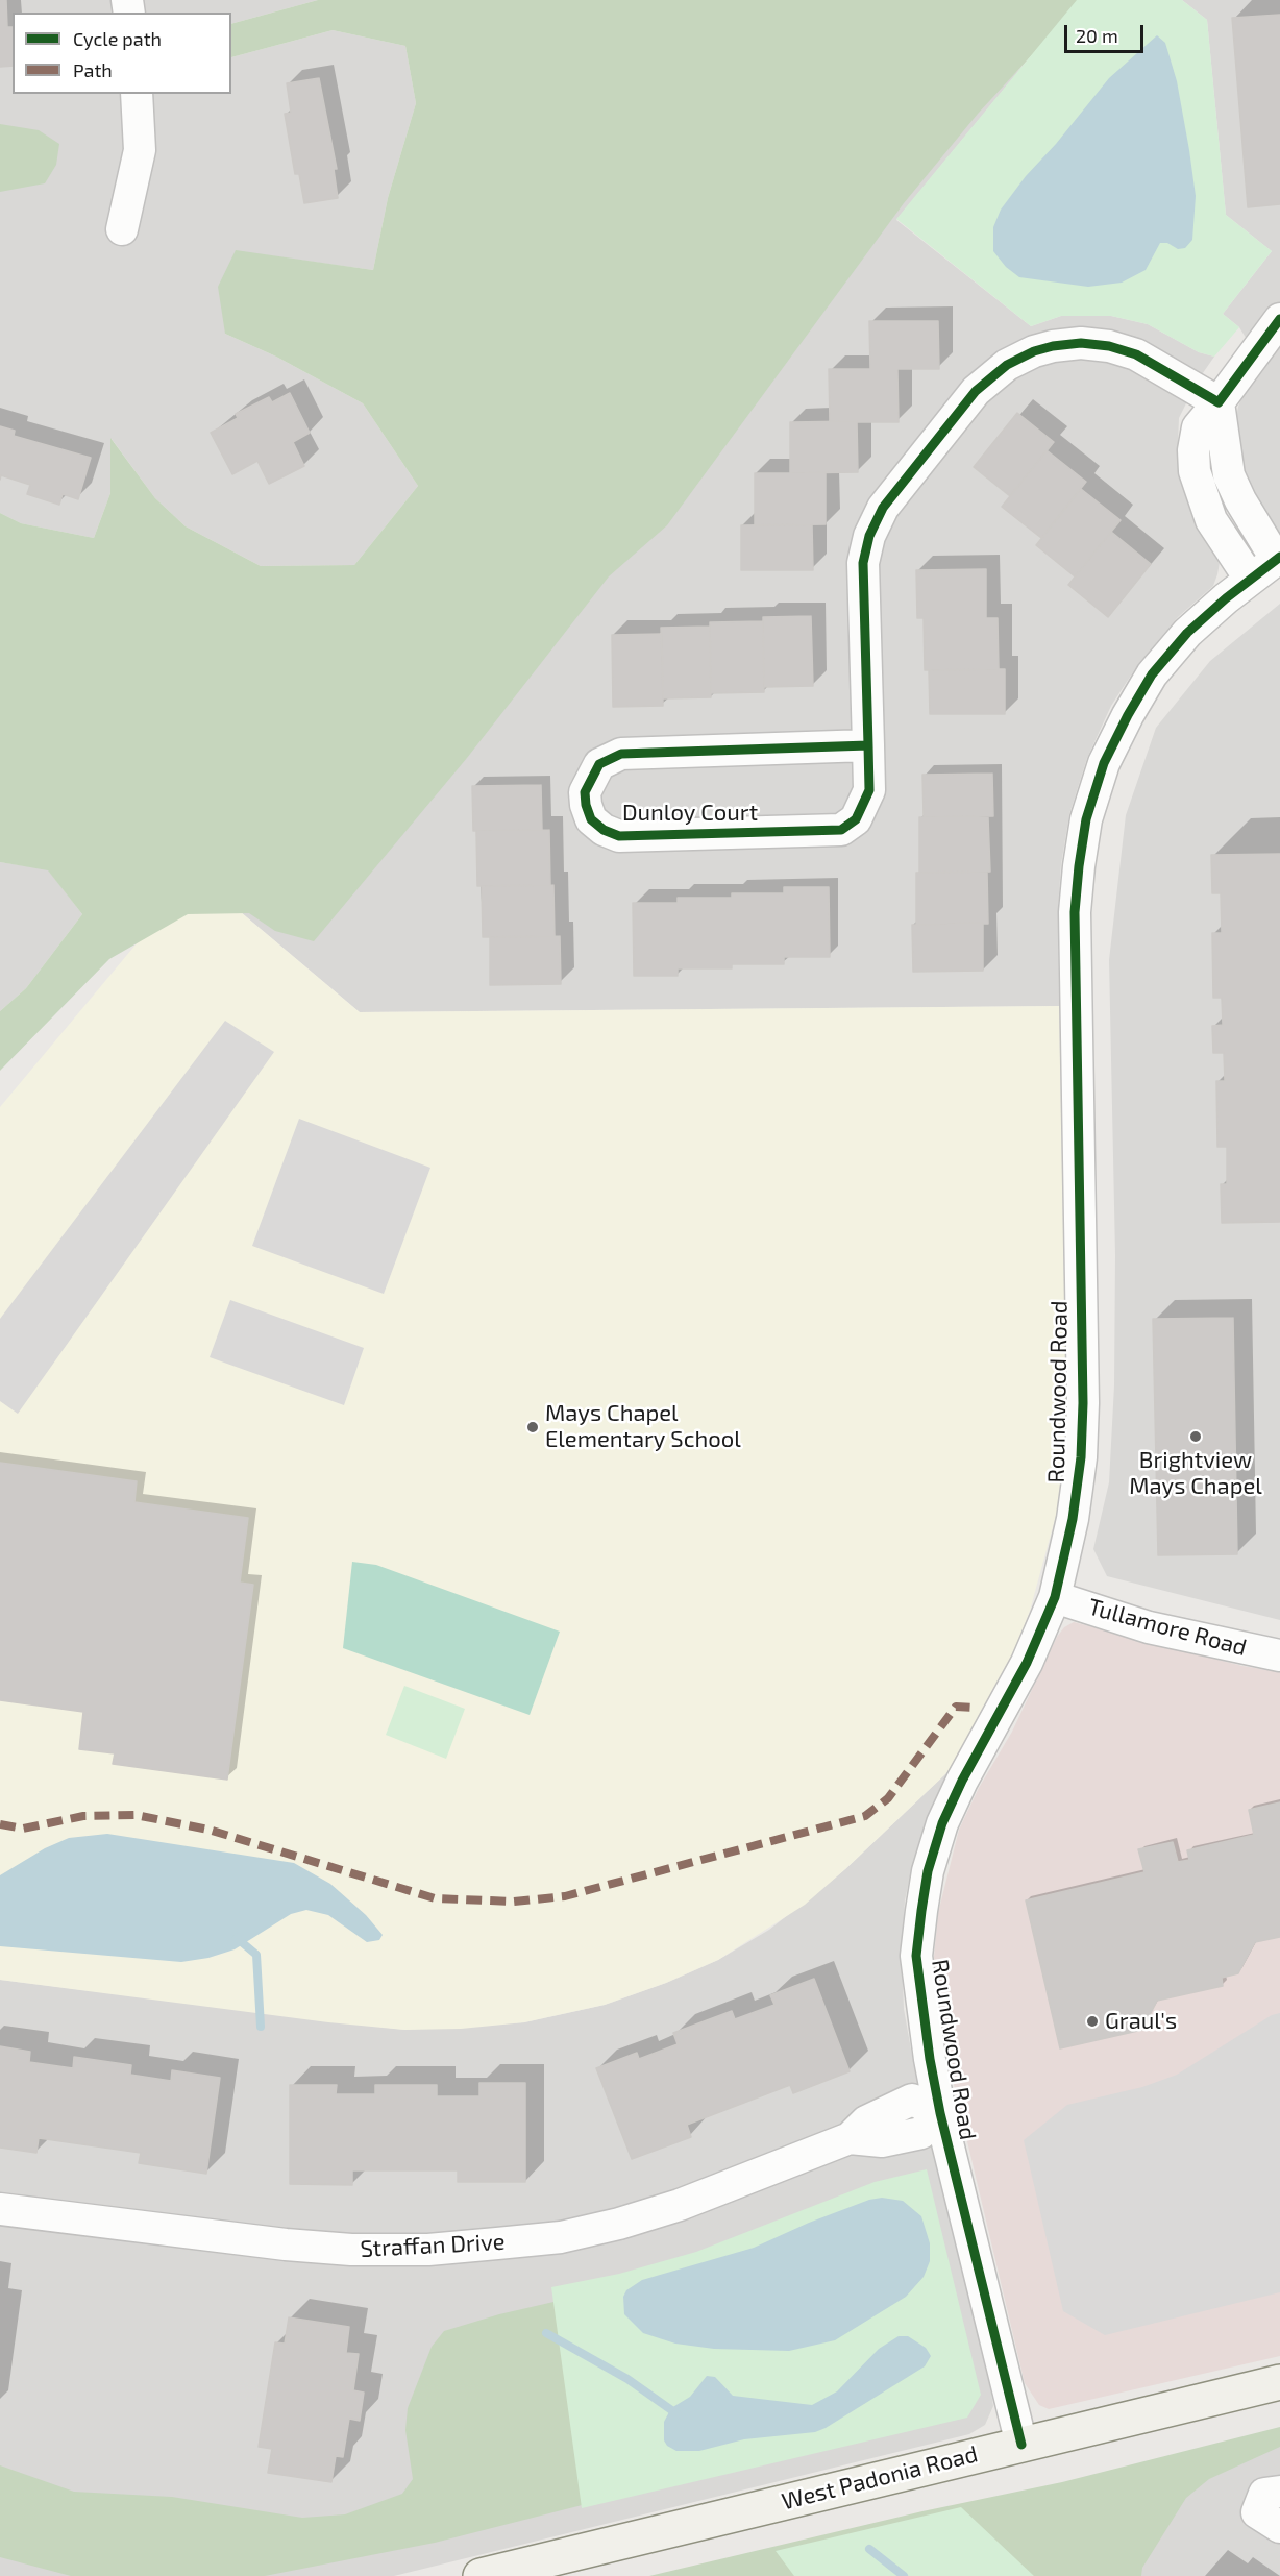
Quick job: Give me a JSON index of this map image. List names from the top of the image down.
{
  "streets": {
    "main road": ["West Padonia Road"],
    "street": [
      "Dunloy Court",
      "Roundwood Road",
      "Tullamore Road",
      "Straffan Drive"
    ]
  },
  "crossings": [
    ["Roundwood Road", "Tullamore Road"],
    ["Roundwood Road", "Straffan Drive"],
    ["Roundwood Road", "West Padonia Road"]
  ],
  "places": ["Mays Chapel Elementary School", "Brightview Mays Chapel", "Graul's"],
  "legend": ["Cycle path", "Path"],
  "scale_bar": "20 m"
}
